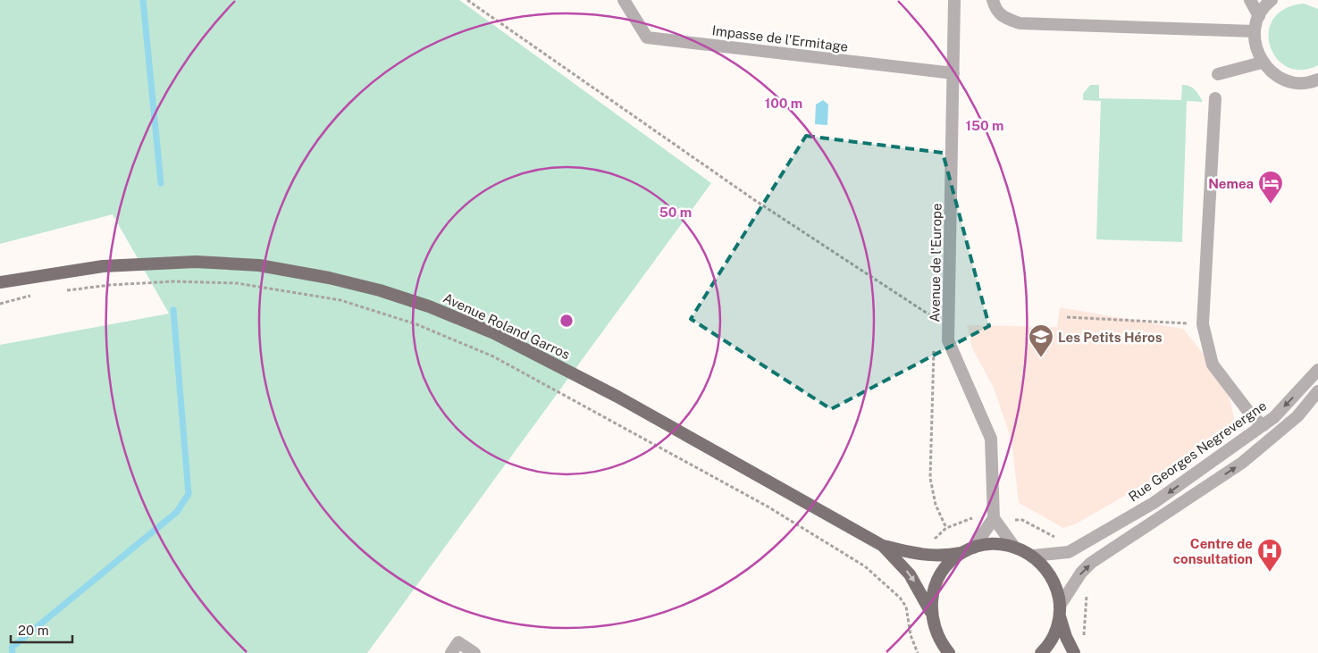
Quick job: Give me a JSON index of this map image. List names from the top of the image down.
{
  "streets": {
    "main road": ["Avenue Roland Garros"],
    "street": ["Impasse de l'Ermitage", "Avenue de l'Europe", "Rue Georges Negrevergne"]
  },
  "crossings": [
    ["Impasse de l'Ermitage", "Avenue de l'Europe"]
  ],
  "places": {
    "hotel": ["Nemea"],
    "school or university": ["Les Petits Héros"],
    "hospital": ["Centre de consultation"]
  },
  "scale_bar": "20 m",
  "rings": ["100 m", "150 m", "50 m"]
}
